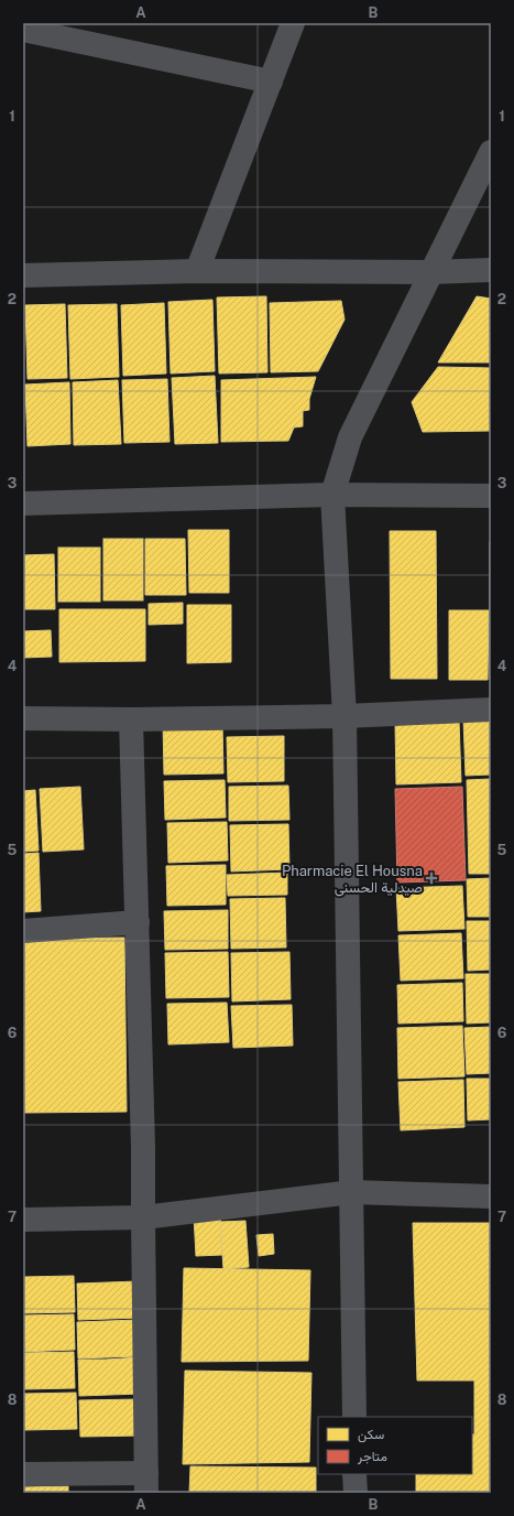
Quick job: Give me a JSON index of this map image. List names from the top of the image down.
{
  "places": {
    "health": ["Pharmacie El Housna صيدلية الحسنى"]
  },
  "legend": ["سكن", "متاجر"],
  "grid": {
    "columns": ["A", "B"],
    "rows": [
      "1",
      "2",
      "3",
      "4",
      "5",
      "6",
      "7",
      "8"
    ]
  }
}
